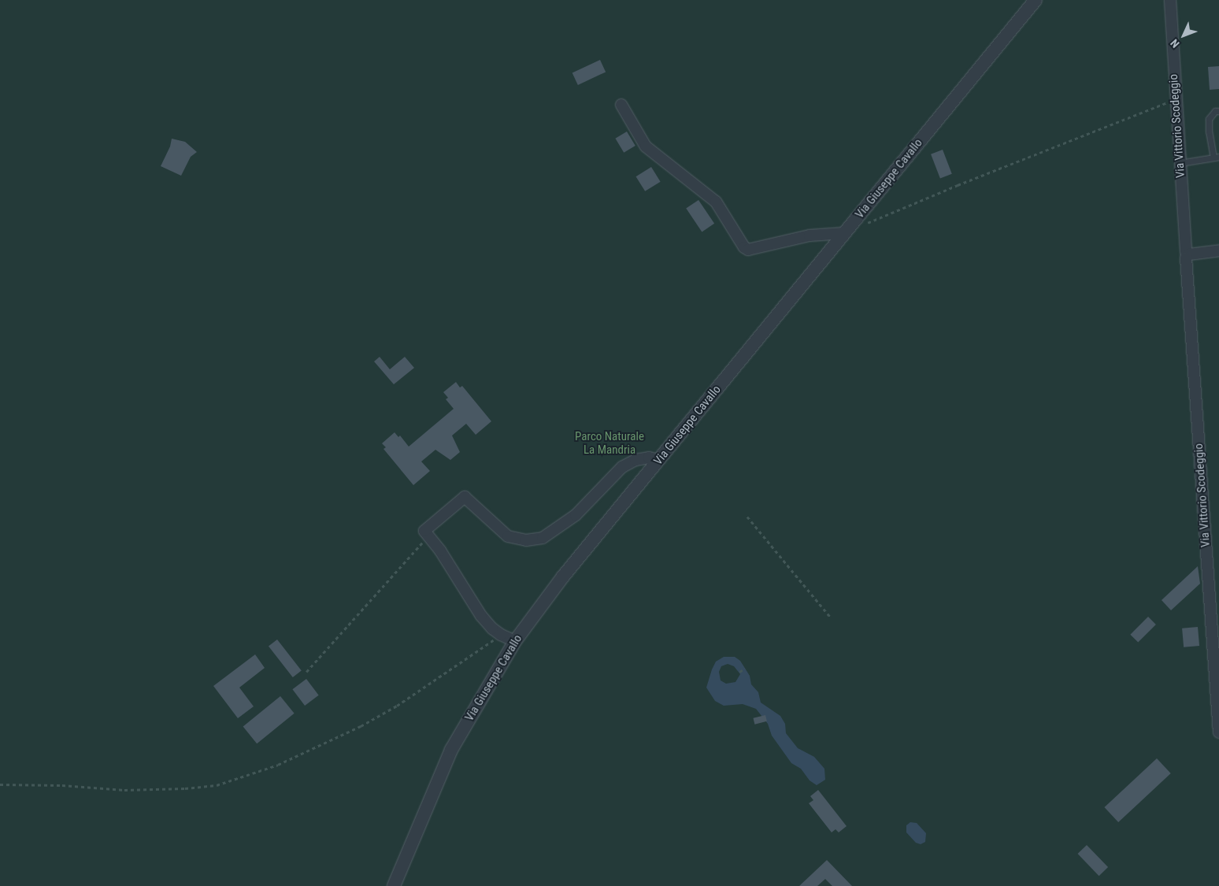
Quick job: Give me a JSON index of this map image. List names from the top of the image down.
{
  "streets": {
    "street": ["Via Vittorio Scodeggio", "Via Giuseppe Cavallo"]
  },
  "parks": ["Parco Naturale La Mandria"],
  "north": "bottom left"
}
